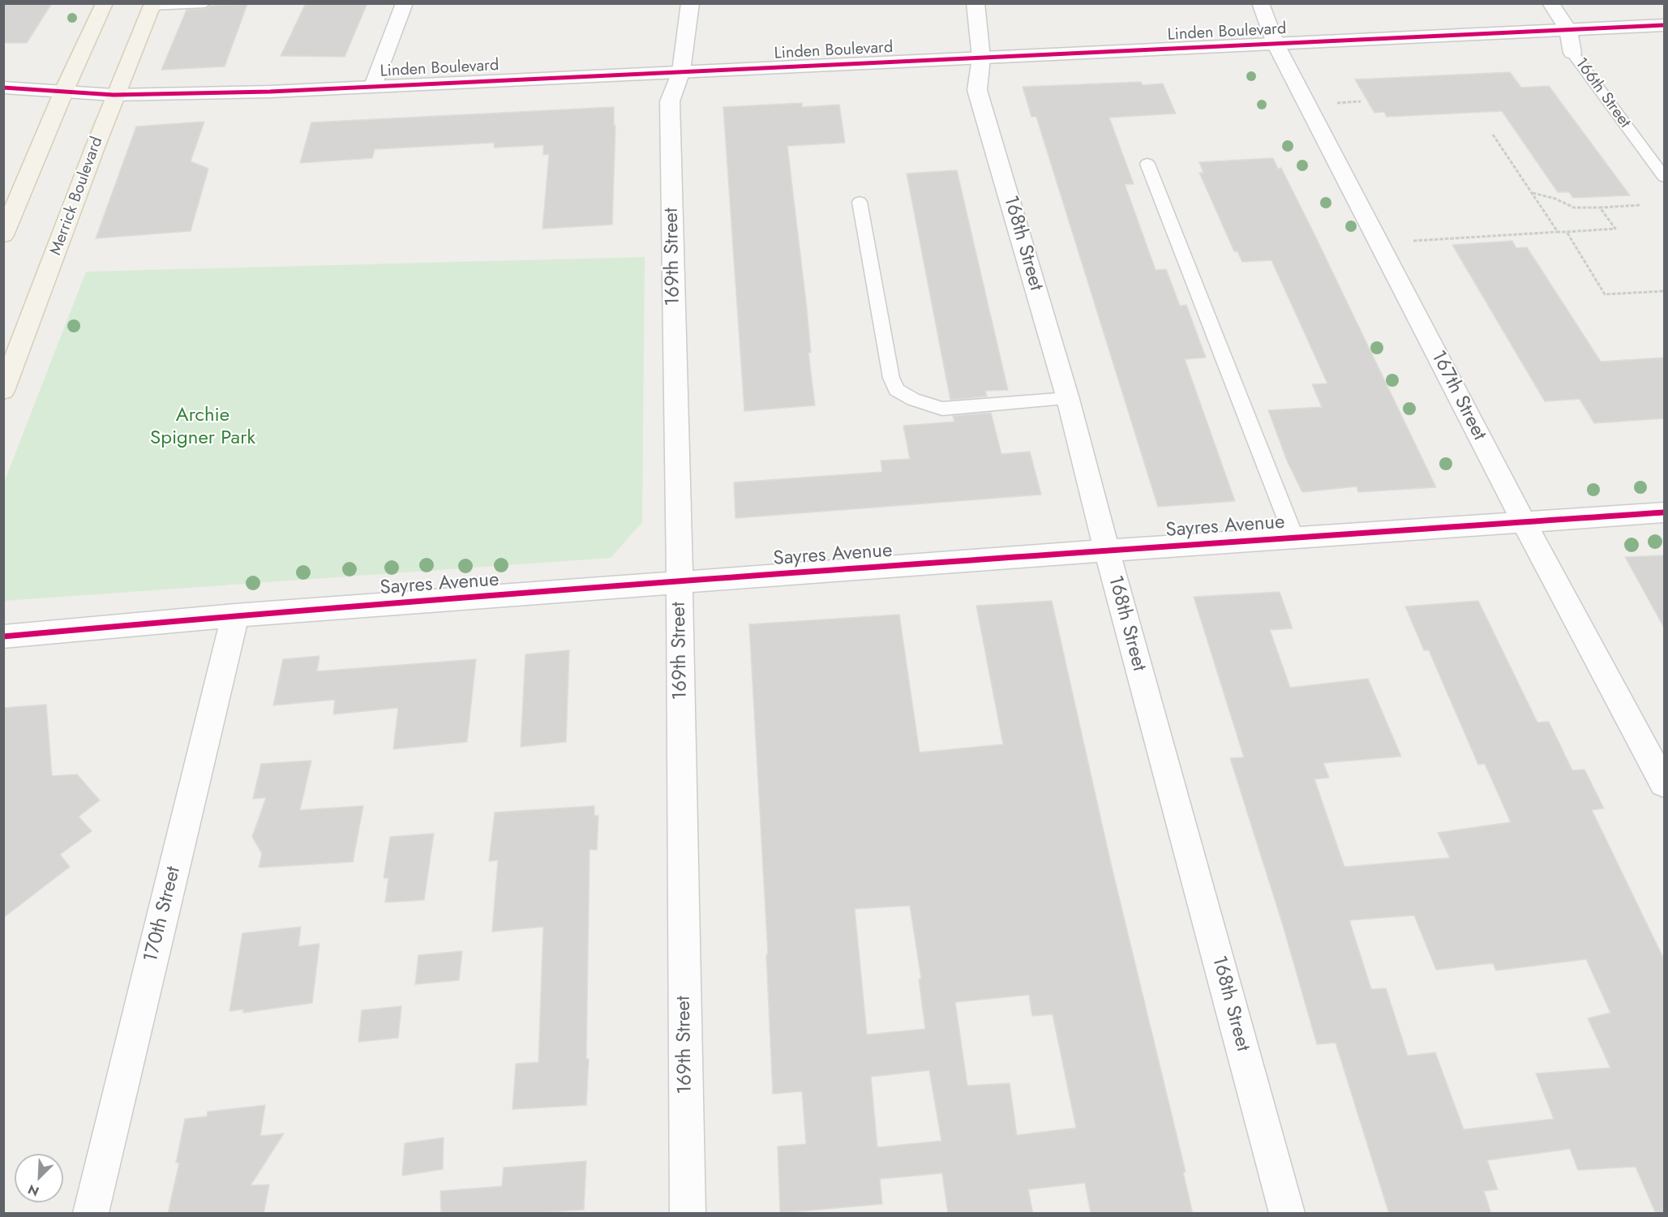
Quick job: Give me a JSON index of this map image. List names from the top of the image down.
{
  "streets": {
    "main road": ["Merrick Boulevard"],
    "street": [
      "Linden Boulevard",
      "166th Street",
      "168th Street",
      "169th Street",
      "167th Street",
      "Sayres Avenue",
      "170th Street"
    ]
  },
  "crossings": [
    ["Linden Boulevard", "166th Street"],
    ["Linden Boulevard", "Merrick Boulevard"],
    ["Linden Boulevard", "168th Street"],
    ["Linden Boulevard", "169th Street"],
    ["Linden Boulevard", "167th Street"],
    ["168th Street", "Sayres Avenue"],
    ["169th Street", "Sayres Avenue"],
    ["167th Street", "Sayres Avenue"],
    ["Sayres Avenue", "170th Street"]
  ],
  "parks": ["Archie Spigner Park"],
  "north": "bottom left"
}
